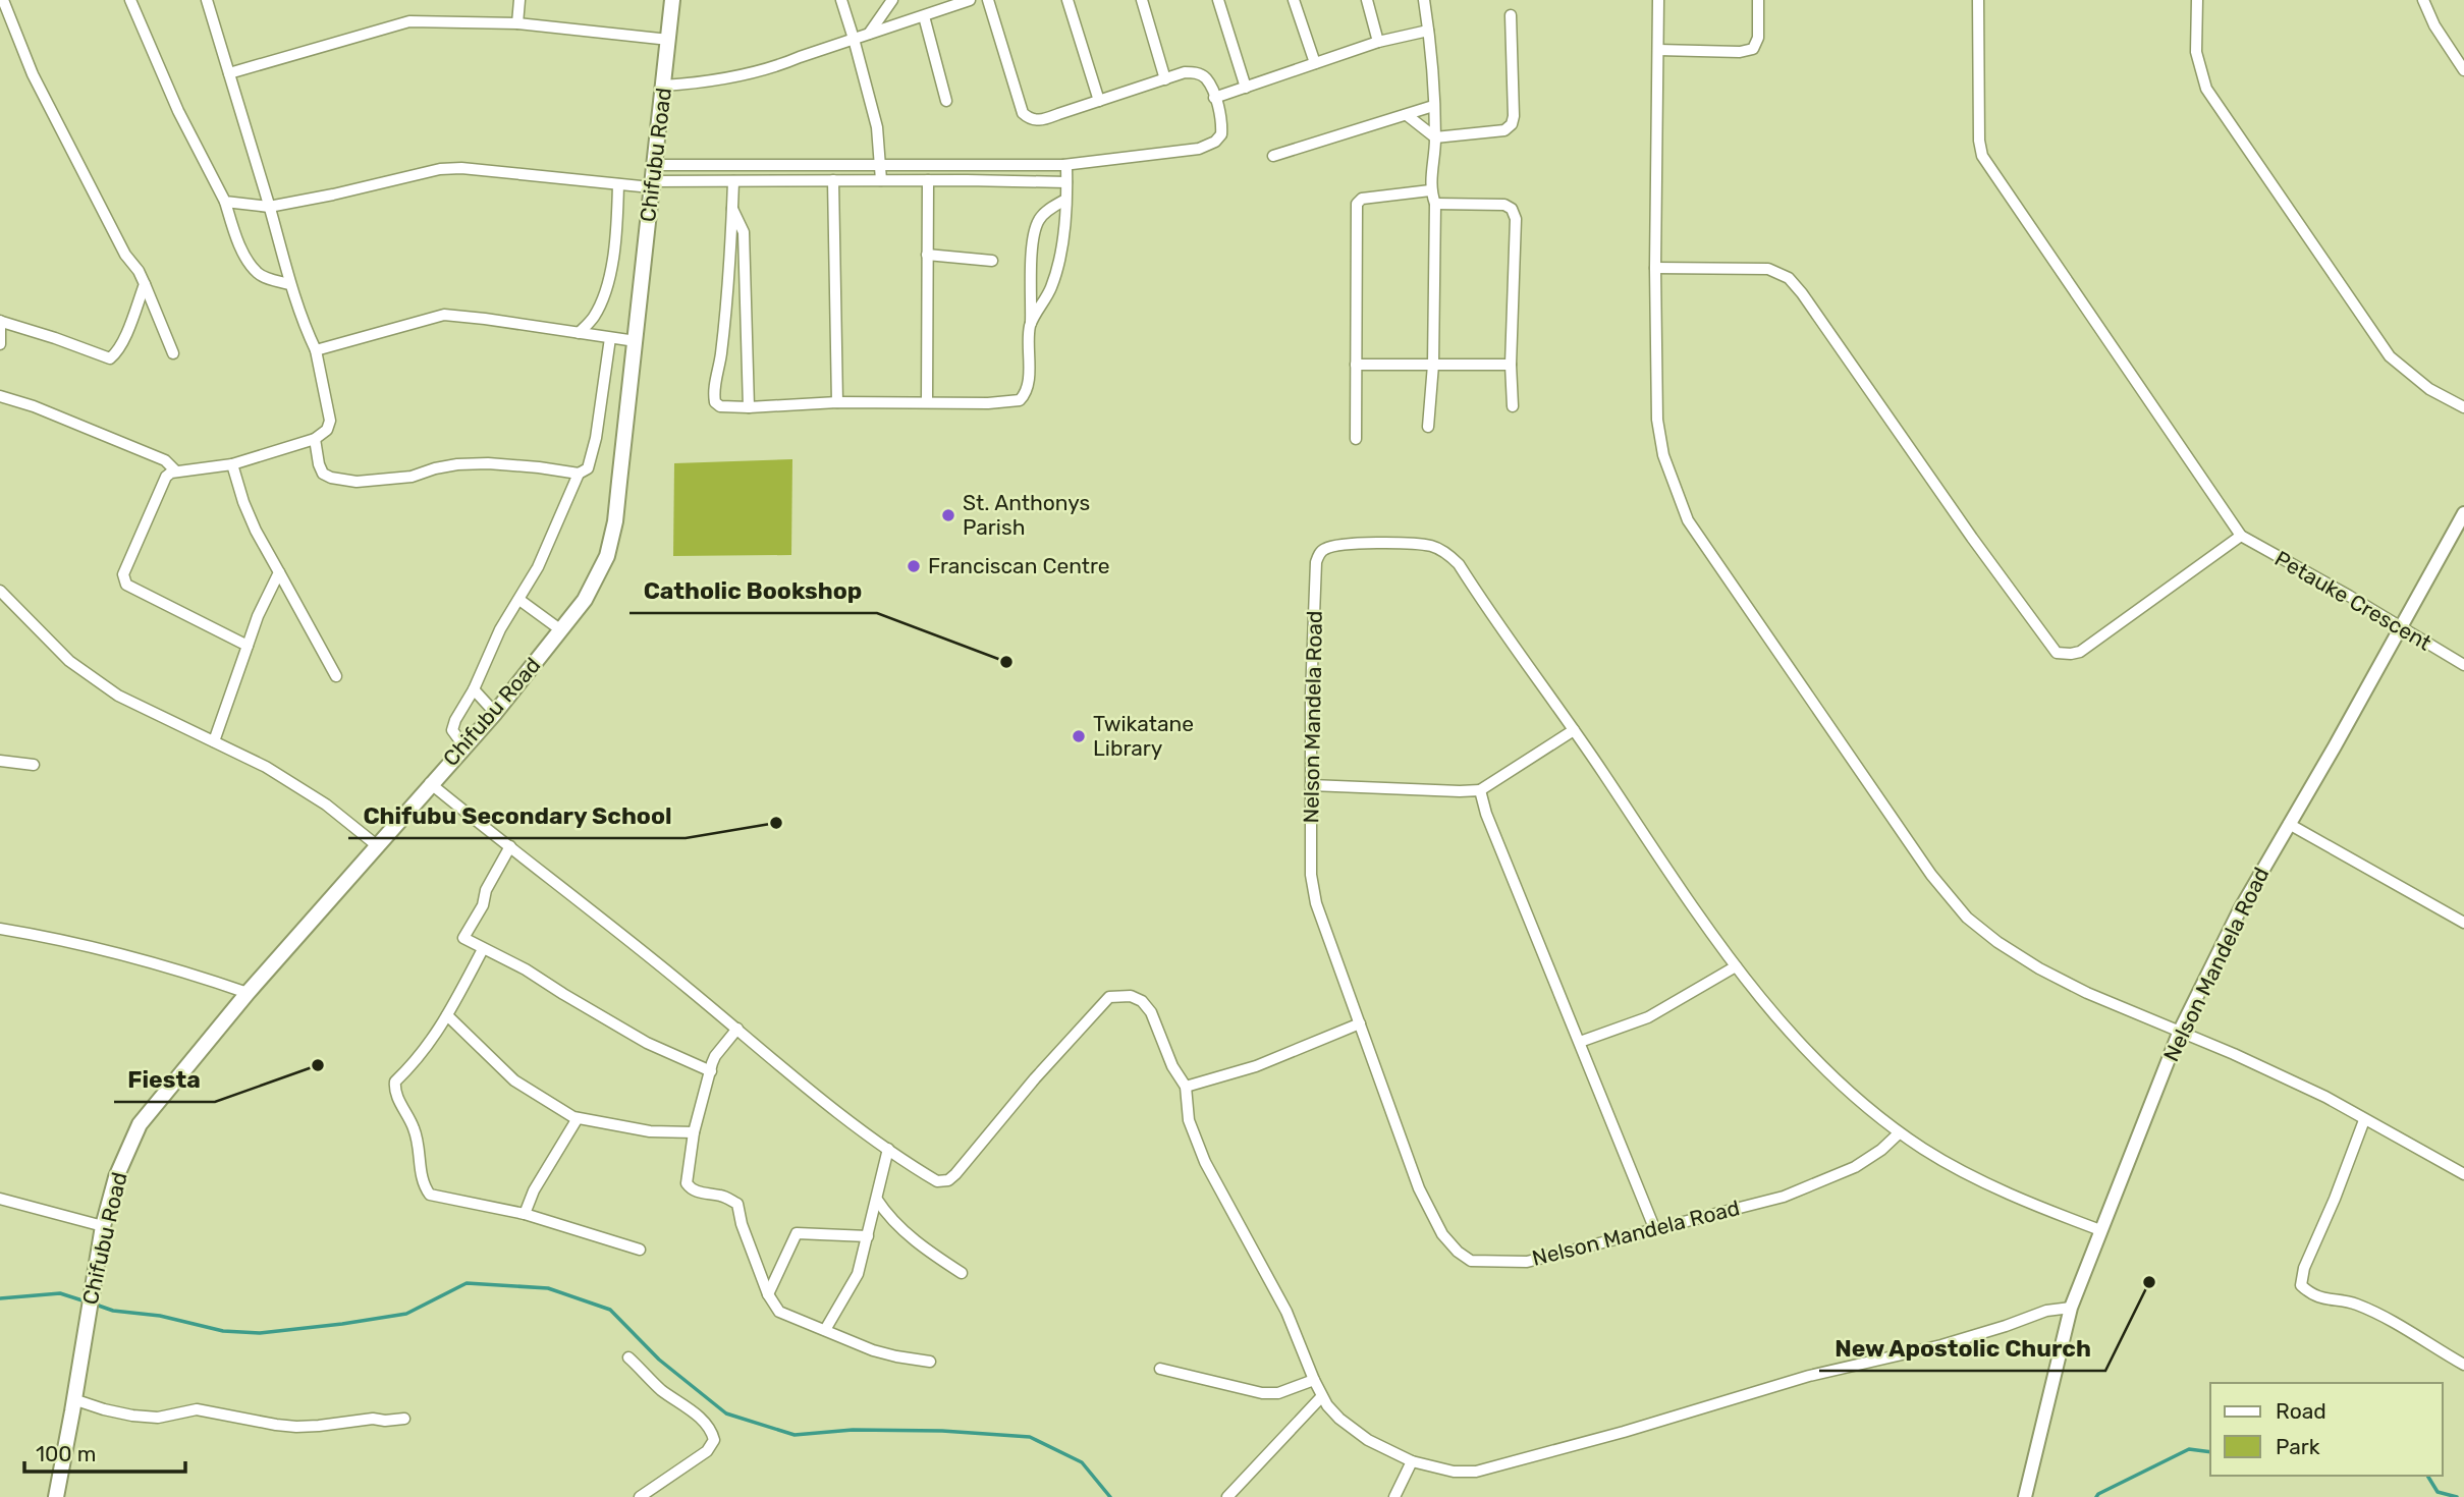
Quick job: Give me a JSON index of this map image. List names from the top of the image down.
{
  "streets": {
    "main road": ["Chifubu Road"],
    "street": ["Petauke Crescent", "Nelson Mandela Road"]
  },
  "crossings": [
    ["Petauke Crescent", "Nelson Mandela Road"]
  ],
  "places": [
    "St. Anthonys Parish",
    "Franciscan Centre",
    "Catholic Bookshop",
    "Twikatane Library",
    "Chifubu Secondary School",
    "Fiesta",
    "New Apostolic Church"
  ],
  "legend": ["Road", "Park"],
  "scale_bar": "100 m"
}
